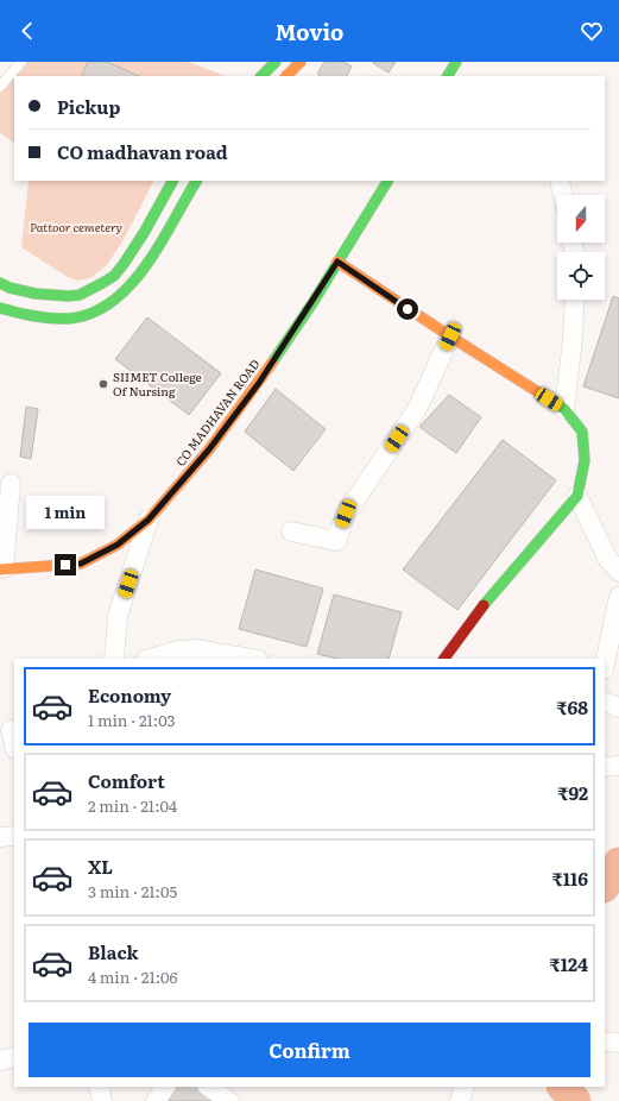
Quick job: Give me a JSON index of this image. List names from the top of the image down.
{
  "streets": {
    "street": ["CO MADHAVAN ROAD"]
  },
  "parks": ["Pattoor cemetery"],
  "places": ["SIIMET College Of Nursing"],
  "north": "bottom",
  "page": {
    "header": "Movio",
    "banner": ["Pickup", "CO madhavan road"],
    "bubble": "1 min",
    "list": [
      {
        "name": "Economy",
        "note": "1 min · 21:03",
        "value": "₹68"
      },
      {
        "name": "Comfort",
        "note": "2 min · 21:04",
        "value": "₹92"
      },
      {
        "name": "XL",
        "note": "3 min · 21:05",
        "value": "₹116"
      },
      {
        "name": "Black",
        "note": "4 min · 21:06",
        "value": "₹124"
      }
    ],
    "buttons": "Confirm"
  }
}
